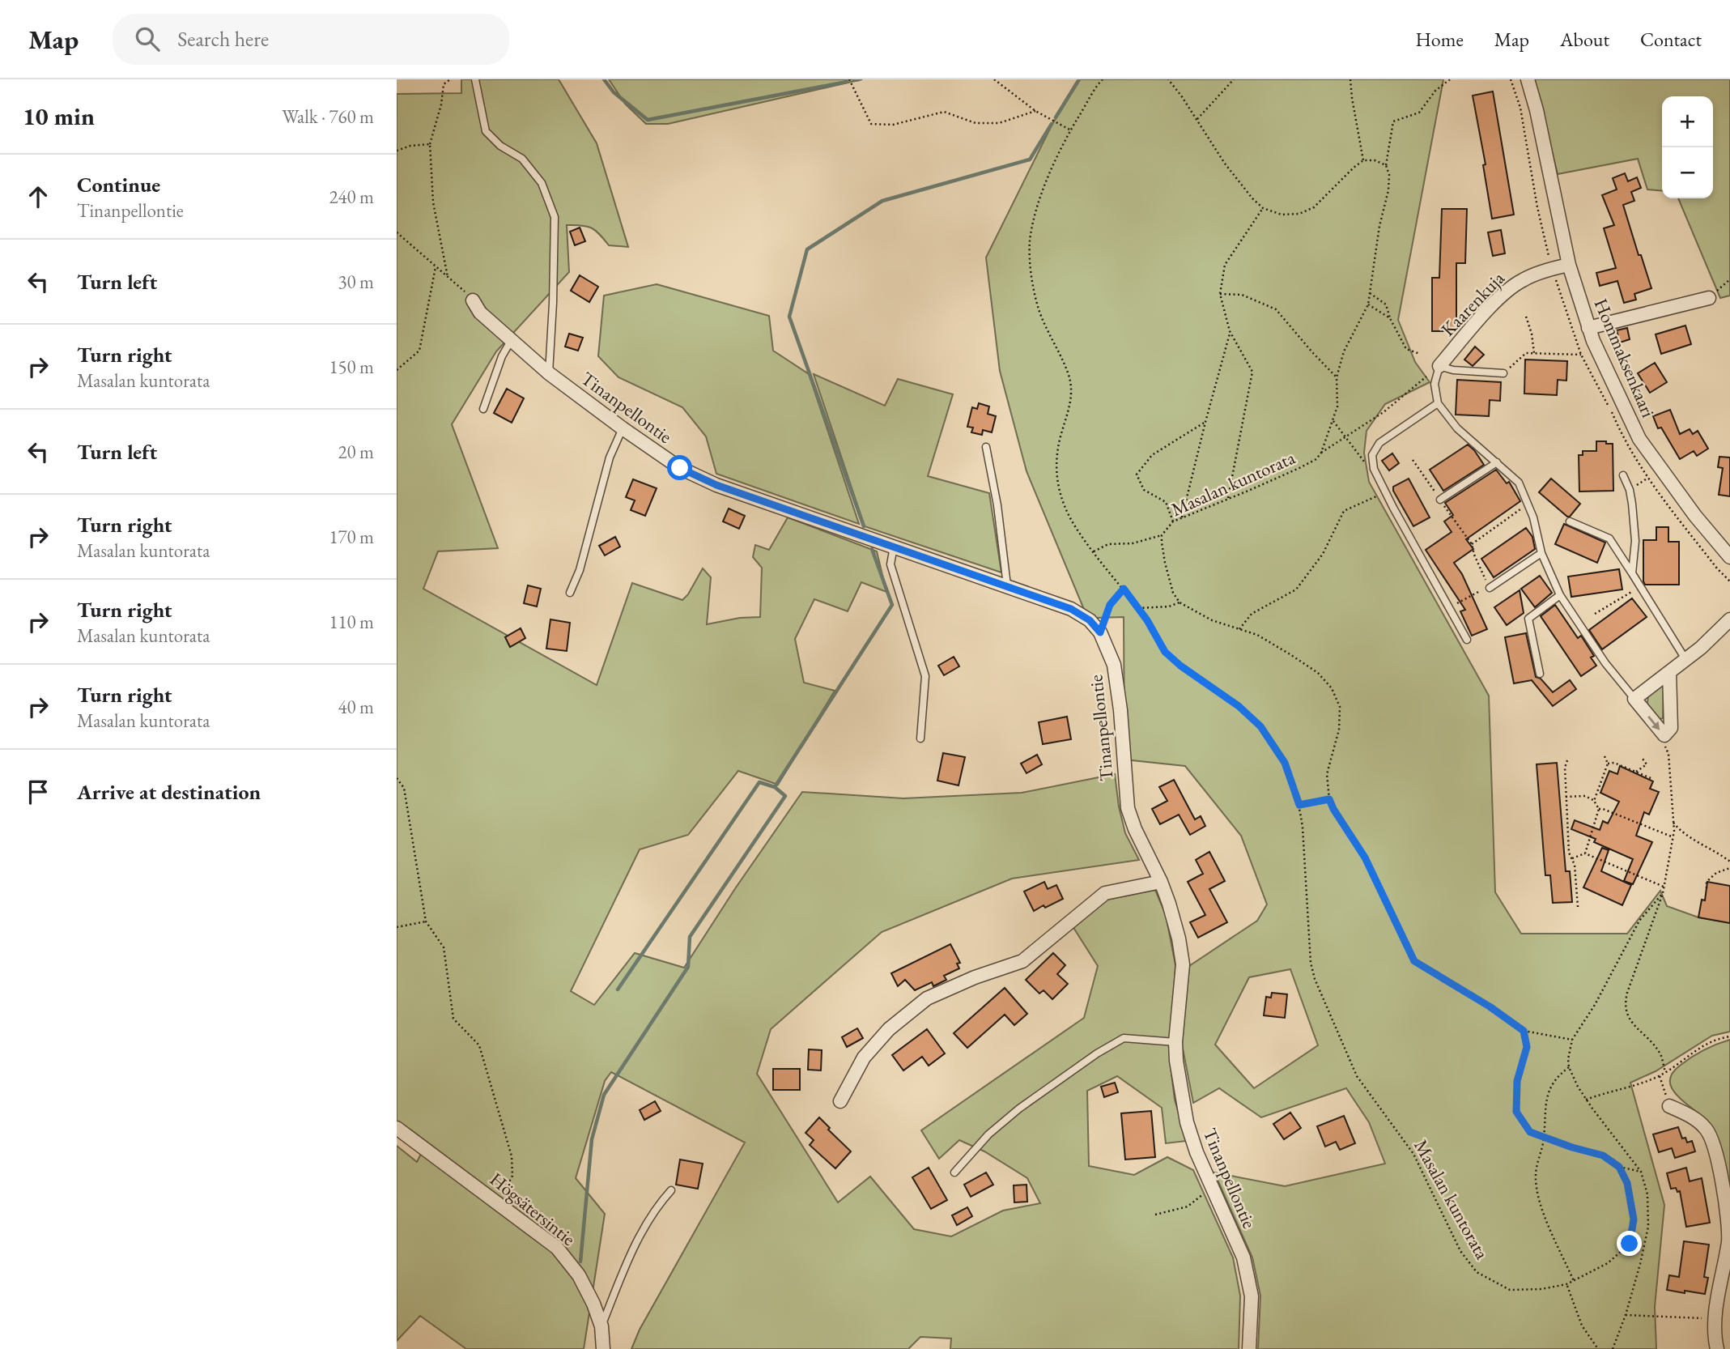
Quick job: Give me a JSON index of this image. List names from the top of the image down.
{
  "streets": {
    "street": [
      "Kaarenkuja",
      "Hommaksenkaari",
      "Tinanpellontie",
      "Högsätersintie"
    ],
    "path": ["Masalan kuntorata"]
  },
  "crossings": [
    ["Kaarenkuja", "Hommaksenkaari"]
  ],
  "page": {
    "header": "Map",
    "search": "Search here",
    "nav": [
      "Home",
      "Map",
      "About",
      "Contact"
    ],
    "heading": ["10 min", "Walk · 760 m"],
    "map_buttons": ["+", "−"],
    "list": [
      ["Continue", "Tinanpellontie", "240 m"],
      ["Turn left", "30 m"],
      ["Turn right", "Masalan kuntorata", "150 m"],
      ["Turn left", "20 m"],
      ["Turn right", "Masalan kuntorata", "170 m"],
      ["Turn right", "Masalan kuntorata", "110 m"],
      ["Turn right", "Masalan kuntorata", "40 m"],
      "Arrive at destination"
    ]
  }
}
